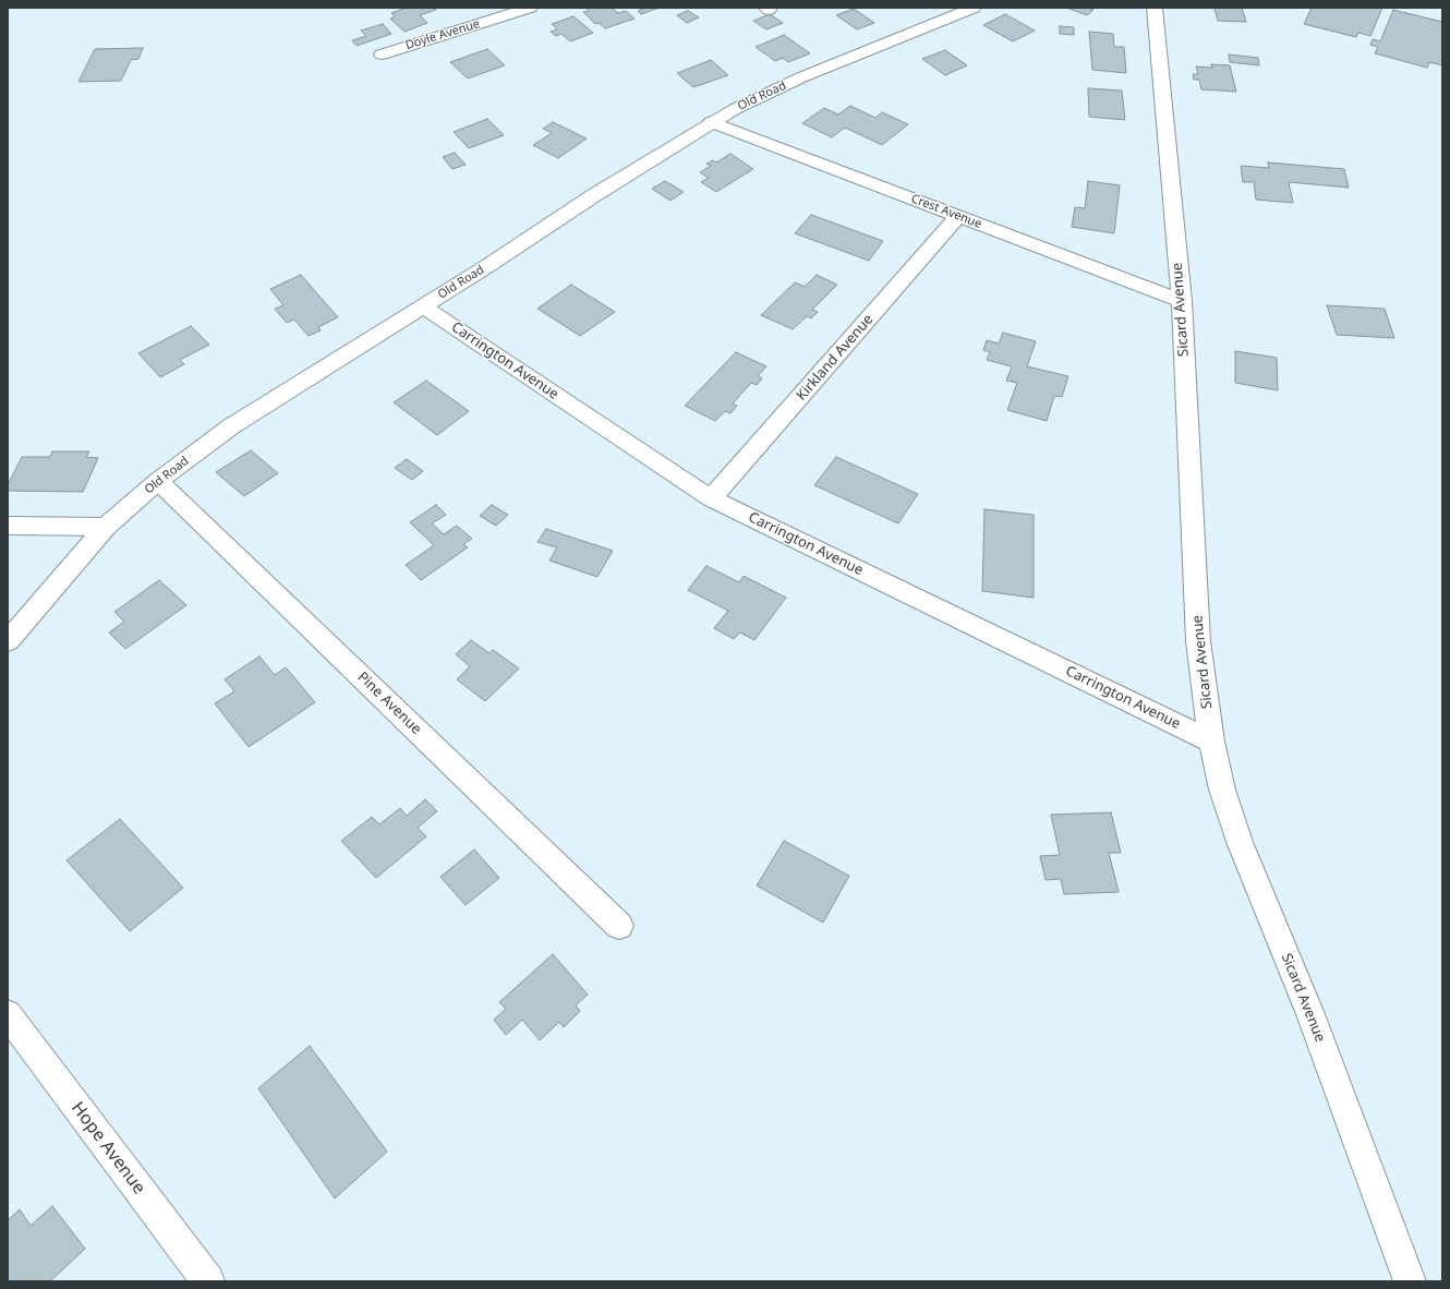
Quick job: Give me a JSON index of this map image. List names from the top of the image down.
{
  "streets": {
    "street": [
      "Doyle Avenue",
      "Old Road",
      "Crest Avenue",
      "Sicard Avenue",
      "Kirkland Avenue",
      "Carrington Avenue",
      "Pine Avenue",
      "Hope Avenue"
    ]
  },
  "crossings": [
    ["Old Road", "Crest Avenue"],
    ["Old Road", "Carrington Avenue"],
    ["Old Road", "Pine Avenue"],
    ["Crest Avenue", "Sicard Avenue"],
    ["Crest Avenue", "Kirkland Avenue"],
    ["Sicard Avenue", "Carrington Avenue"],
    ["Kirkland Avenue", "Carrington Avenue"]
  ]
}
